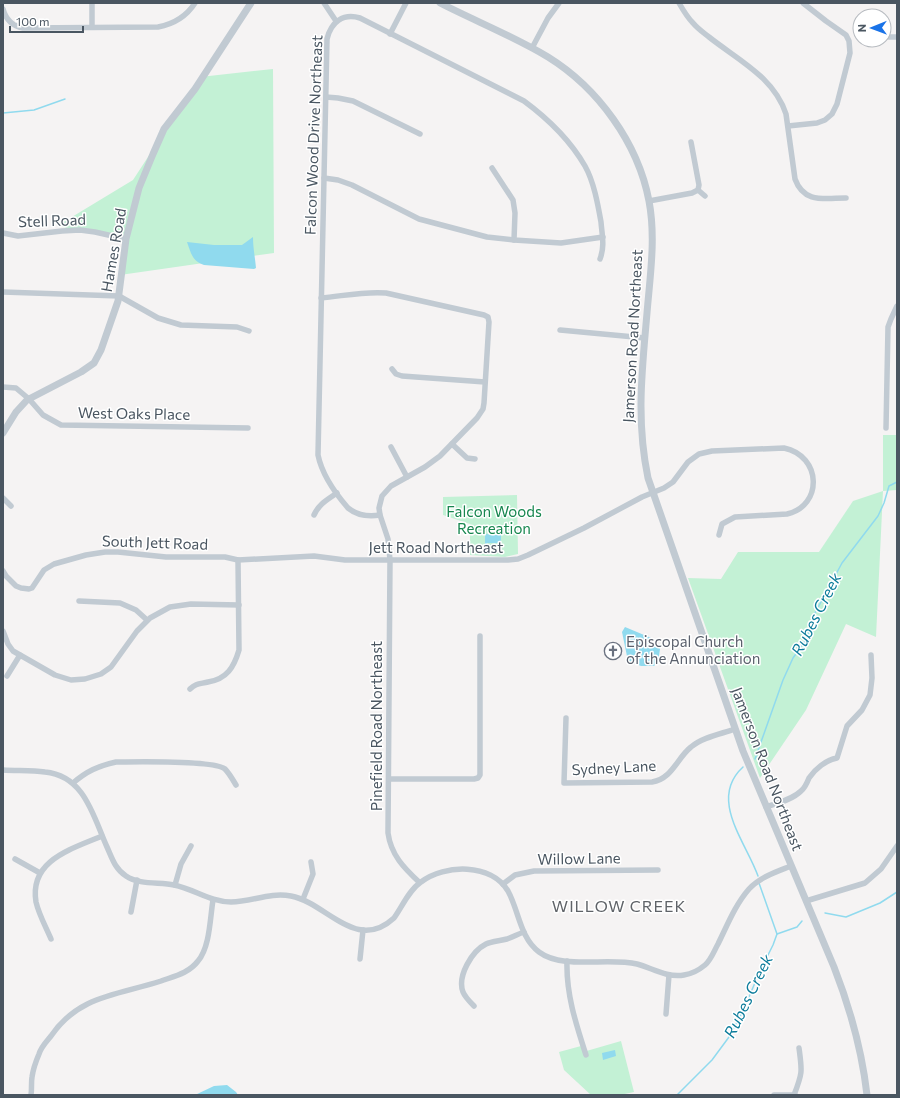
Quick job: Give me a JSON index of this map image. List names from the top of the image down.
{
  "streets": {
    "street": [
      "Falcon Wood Drive Northeast",
      "Stell Road",
      "Hames Road",
      "Jamerson Road Northeast",
      "West Oaks Place",
      "South Jett Road",
      "Jett Road Northeast",
      "Pinefield Road Northeast",
      "Sydney Lane",
      "Willow Lane"
    ]
  },
  "crossings": [
    ["Falcon Wood Drive Northeast", "Pinefield Road Northeast"],
    ["Stell Road", "Hames Road"],
    ["Hames Road", "West Oaks Place"],
    ["Jamerson Road Northeast", "Jett Road Northeast"],
    ["Jamerson Road Northeast", "Sydney Lane"],
    ["South Jett Road", "Jett Road Northeast"],
    ["Jett Road Northeast", "Pinefield Road Northeast"]
  ],
  "districts": ["WILLOW CREEK"],
  "water": ["Rubes Creek"],
  "parks": ["Falcon Woods Recreation"],
  "places": {
    "church": ["Episcopal Church of the Annunciation"]
  },
  "scale_bar": "100 m",
  "north": "left"
}
